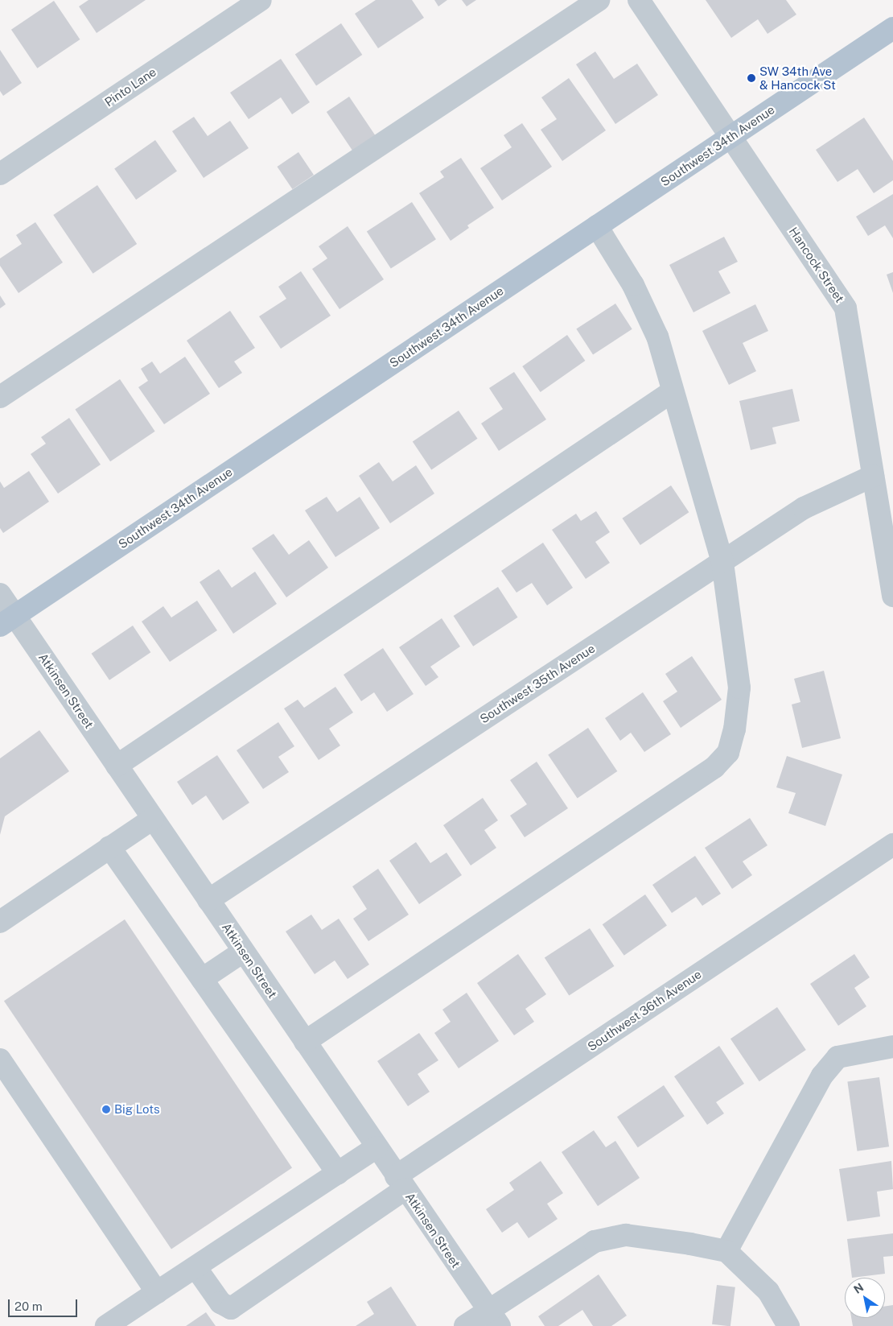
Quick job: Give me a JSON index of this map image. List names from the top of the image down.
{
  "streets": {
    "main road": ["Southwest 34th Avenue"],
    "street": [
      "Pinto Lane",
      "Hancock Street",
      "Southwest 35th Avenue",
      "Atkinsen Street",
      "Southwest 36th Avenue"
    ]
  },
  "crossings": [
    ["Southwest 34th Avenue", "Hancock Street"],
    ["Southwest 34th Avenue", "Atkinsen Street"],
    ["Hancock Street", "Southwest 35th Avenue"],
    ["Southwest 35th Avenue", "Atkinsen Street"],
    ["Atkinsen Street", "Southwest 36th Avenue"]
  ],
  "places": ["SW 34th Ave & Hancock St", "Big Lots"],
  "scale_bar": "20 m",
  "north": "top left"
}
